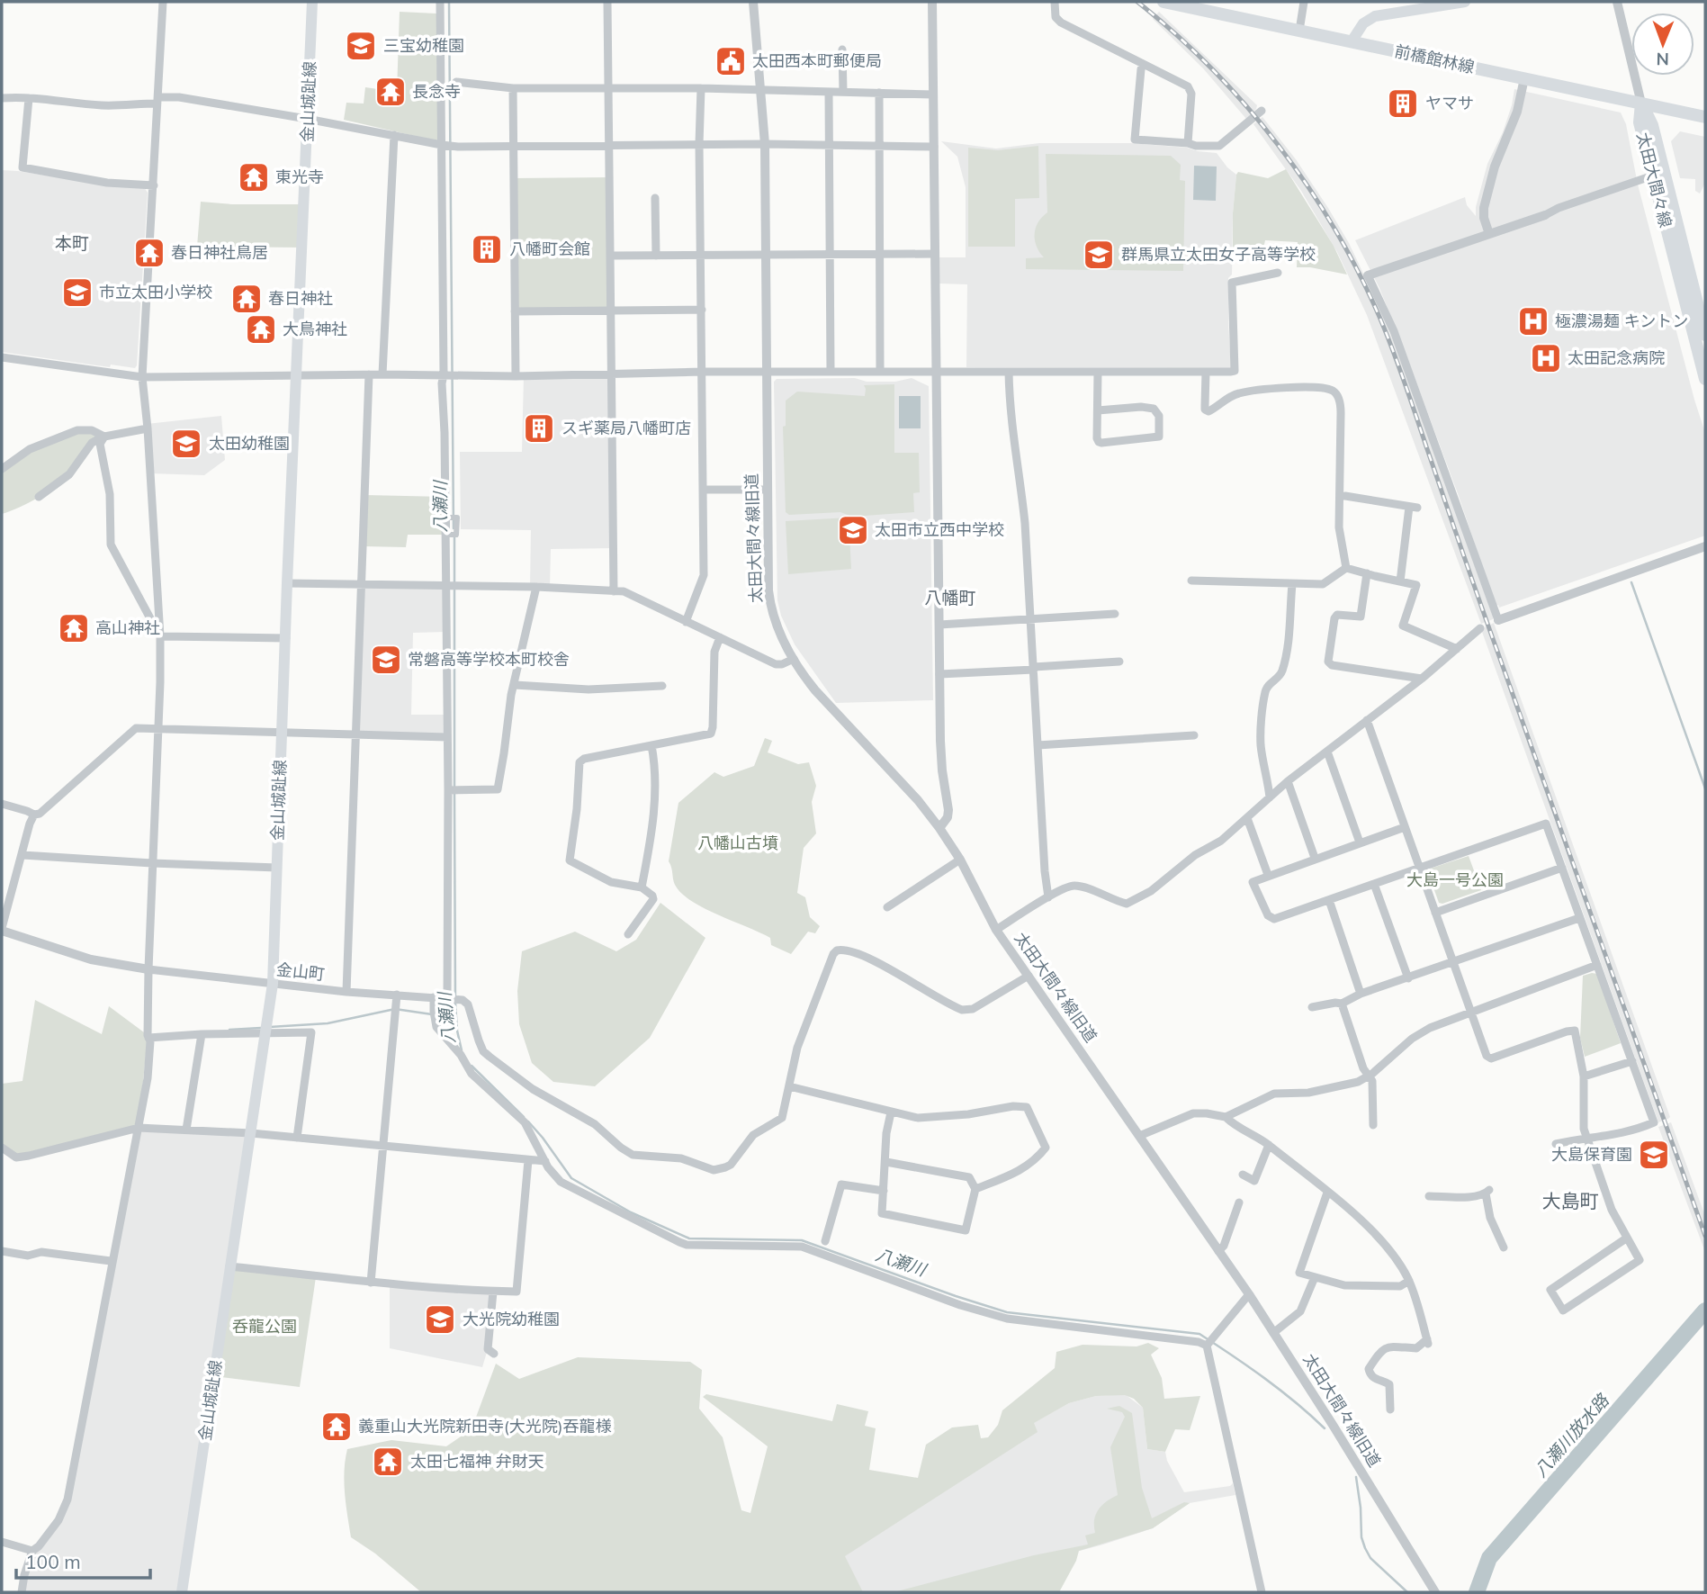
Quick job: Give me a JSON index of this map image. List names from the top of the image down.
{
  "streets": {
    "main road": ["前橋館林線", "金山城趾線", "太田大間々線"],
    "street": ["太田大間々線旧道", "金山町"]
  },
  "crossings": [
    ["前橋館林線", "太田大間々線"],
    ["金山城趾線", "金山町"]
  ],
  "districts": ["本町", "八幡町", "大島町"],
  "water": ["八瀬川", "八瀬川放水路"],
  "parks": ["八幡山古墳", "大島一号公園", "呑龍公園"],
  "places": {
    "school or university": [
      "三宝幼稚園",
      "群馬県立太田女子高等学校",
      "市立太田小学校",
      "太田幼稚園",
      "太田市立西中学校",
      "常磐高等学校本町校舎",
      "大島保育園",
      "大光院幼稚園"
    ],
    "public building": ["太田西本町郵便局"],
    "temple": [
      "長念寺",
      "東光寺",
      "春日神社鳥居",
      "春日神社",
      "大鳥神社",
      "高山神社",
      "義重山大光院新田寺(大光院)吞龍様",
      "太田七福神 弁財天"
    ],
    "building": ["ヤマサ", "八幡町会館", "スギ薬局八幡町店"],
    "hospital": ["極濃湯麺 キントン", "太田記念病院"]
  },
  "scale_bar": "100 m",
  "north": "bottom"
}
